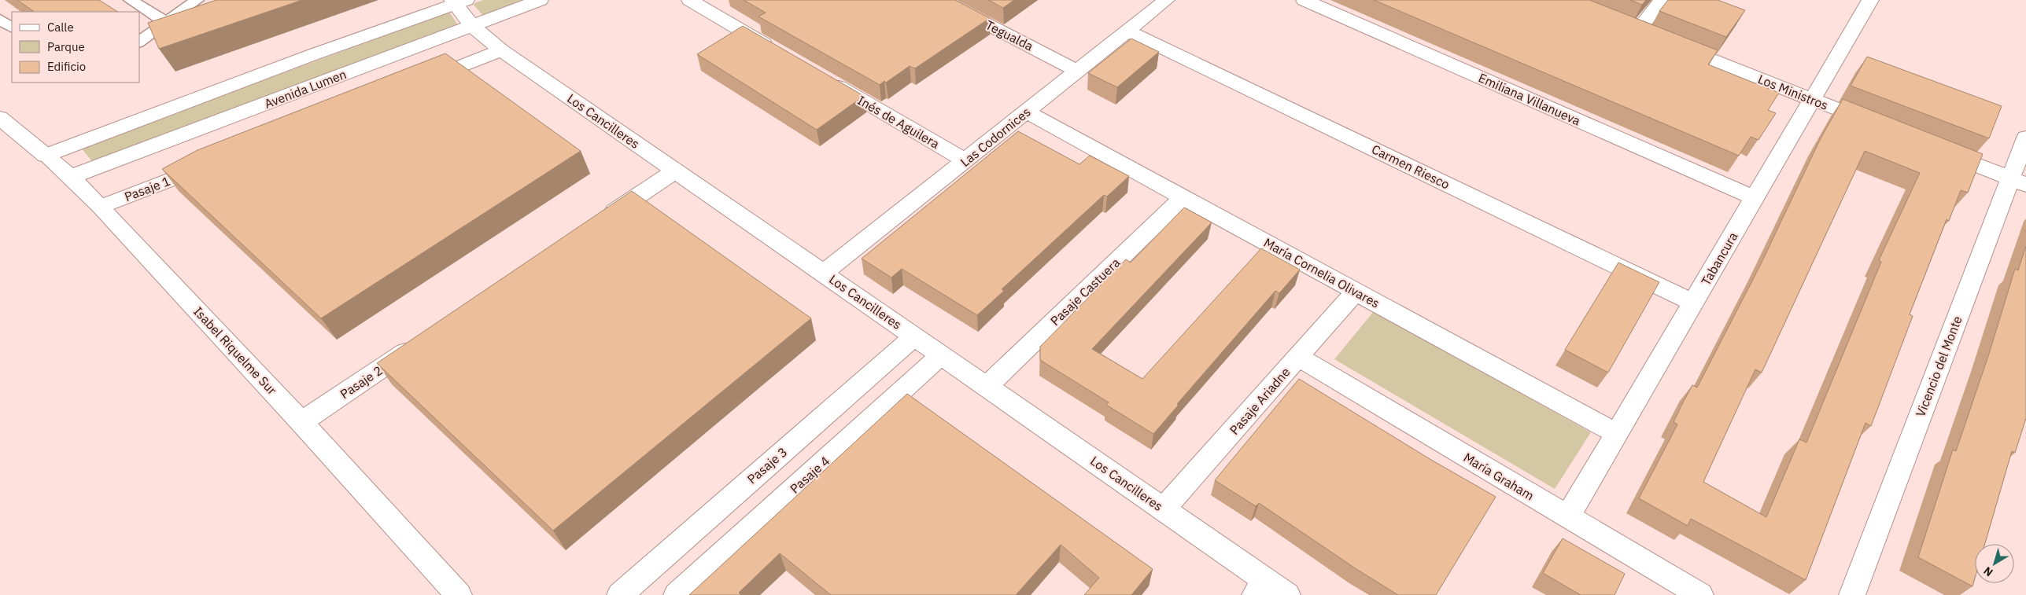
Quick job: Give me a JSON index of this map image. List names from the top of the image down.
{
  "streets": {
    "street": [
      "Tegualda",
      "Avenida Lumen",
      "Los Ministros",
      "Emiliana Villanueva",
      "Los Cancilleres",
      "Inés de Aguilera",
      "Las Codornices",
      "Carmen Riesco",
      "Pasaje 1",
      "Tabancura",
      "María Cornelia Olivares",
      "Pasaje Castuera",
      "Isabel Riquelme Sur",
      "Vicencio del Monte",
      "Pasaje 2",
      "Pasaje Ariadne",
      "Pasaje 3",
      "Pasaje 4",
      "María Graham"
    ]
  },
  "crossings": [
    ["Tegualda", "Las Codornices"],
    ["Avenida Lumen", "Los Cancilleres"],
    ["Avenida Lumen", "Isabel Riquelme Sur"],
    ["Los Ministros", "Tabancura"],
    ["Emiliana Villanueva", "Tabancura"],
    ["Los Cancilleres", "Las Codornices"],
    ["Los Cancilleres", "Pasaje Castuera"],
    ["Los Cancilleres", "Pasaje Ariadne"],
    ["Los Cancilleres", "Pasaje 3"],
    ["Los Cancilleres", "Pasaje 4"],
    ["Inés de Aguilera", "Las Codornices"],
    ["Las Codornices", "Carmen Riesco"],
    ["Las Codornices", "María Cornelia Olivares"],
    ["Carmen Riesco", "Tabancura"],
    ["Pasaje 1", "Isabel Riquelme Sur"],
    ["Tabancura", "María Cornelia Olivares"],
    ["Tabancura", "María Graham"],
    ["María Cornelia Olivares", "Pasaje Castuera"],
    ["María Cornelia Olivares", "Pasaje Ariadne"],
    ["Isabel Riquelme Sur", "Pasaje 2"],
    ["Pasaje Ariadne", "María Graham"]
  ],
  "legend": ["Calle", "Parque", "Edificio"],
  "north": "bottom left"
}
